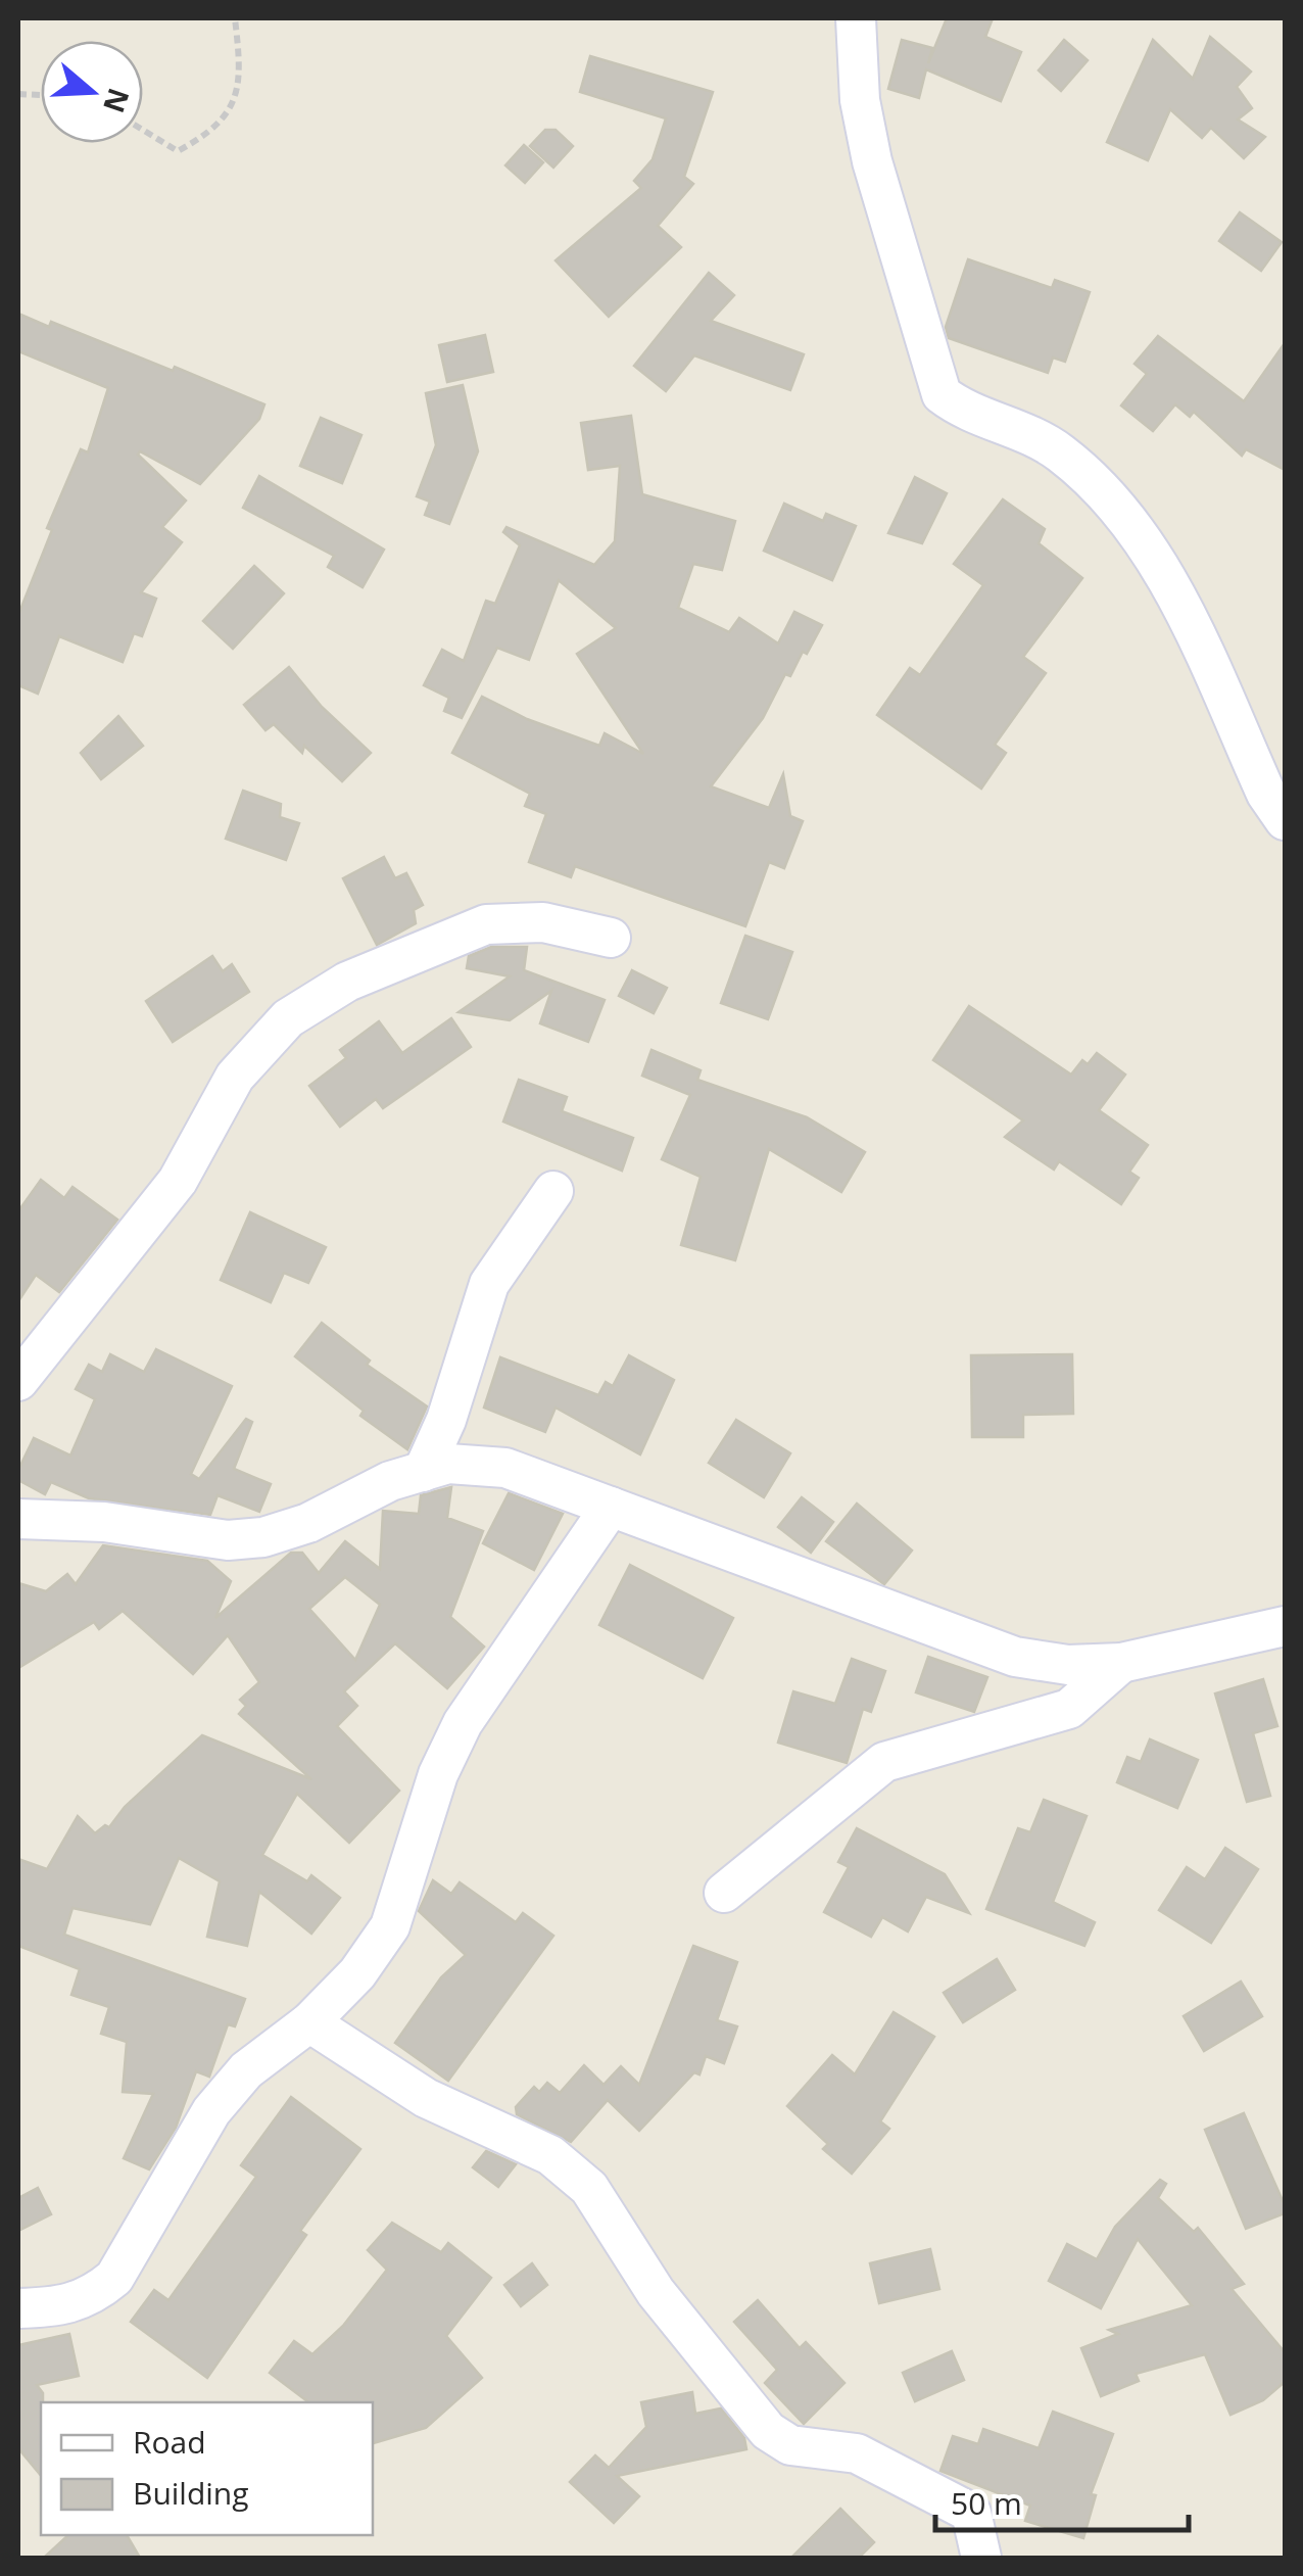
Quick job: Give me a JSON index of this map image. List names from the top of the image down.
{
  "legend": ["Road", "Building"],
  "scale_bar": "50 m",
  "north": "right"
}
